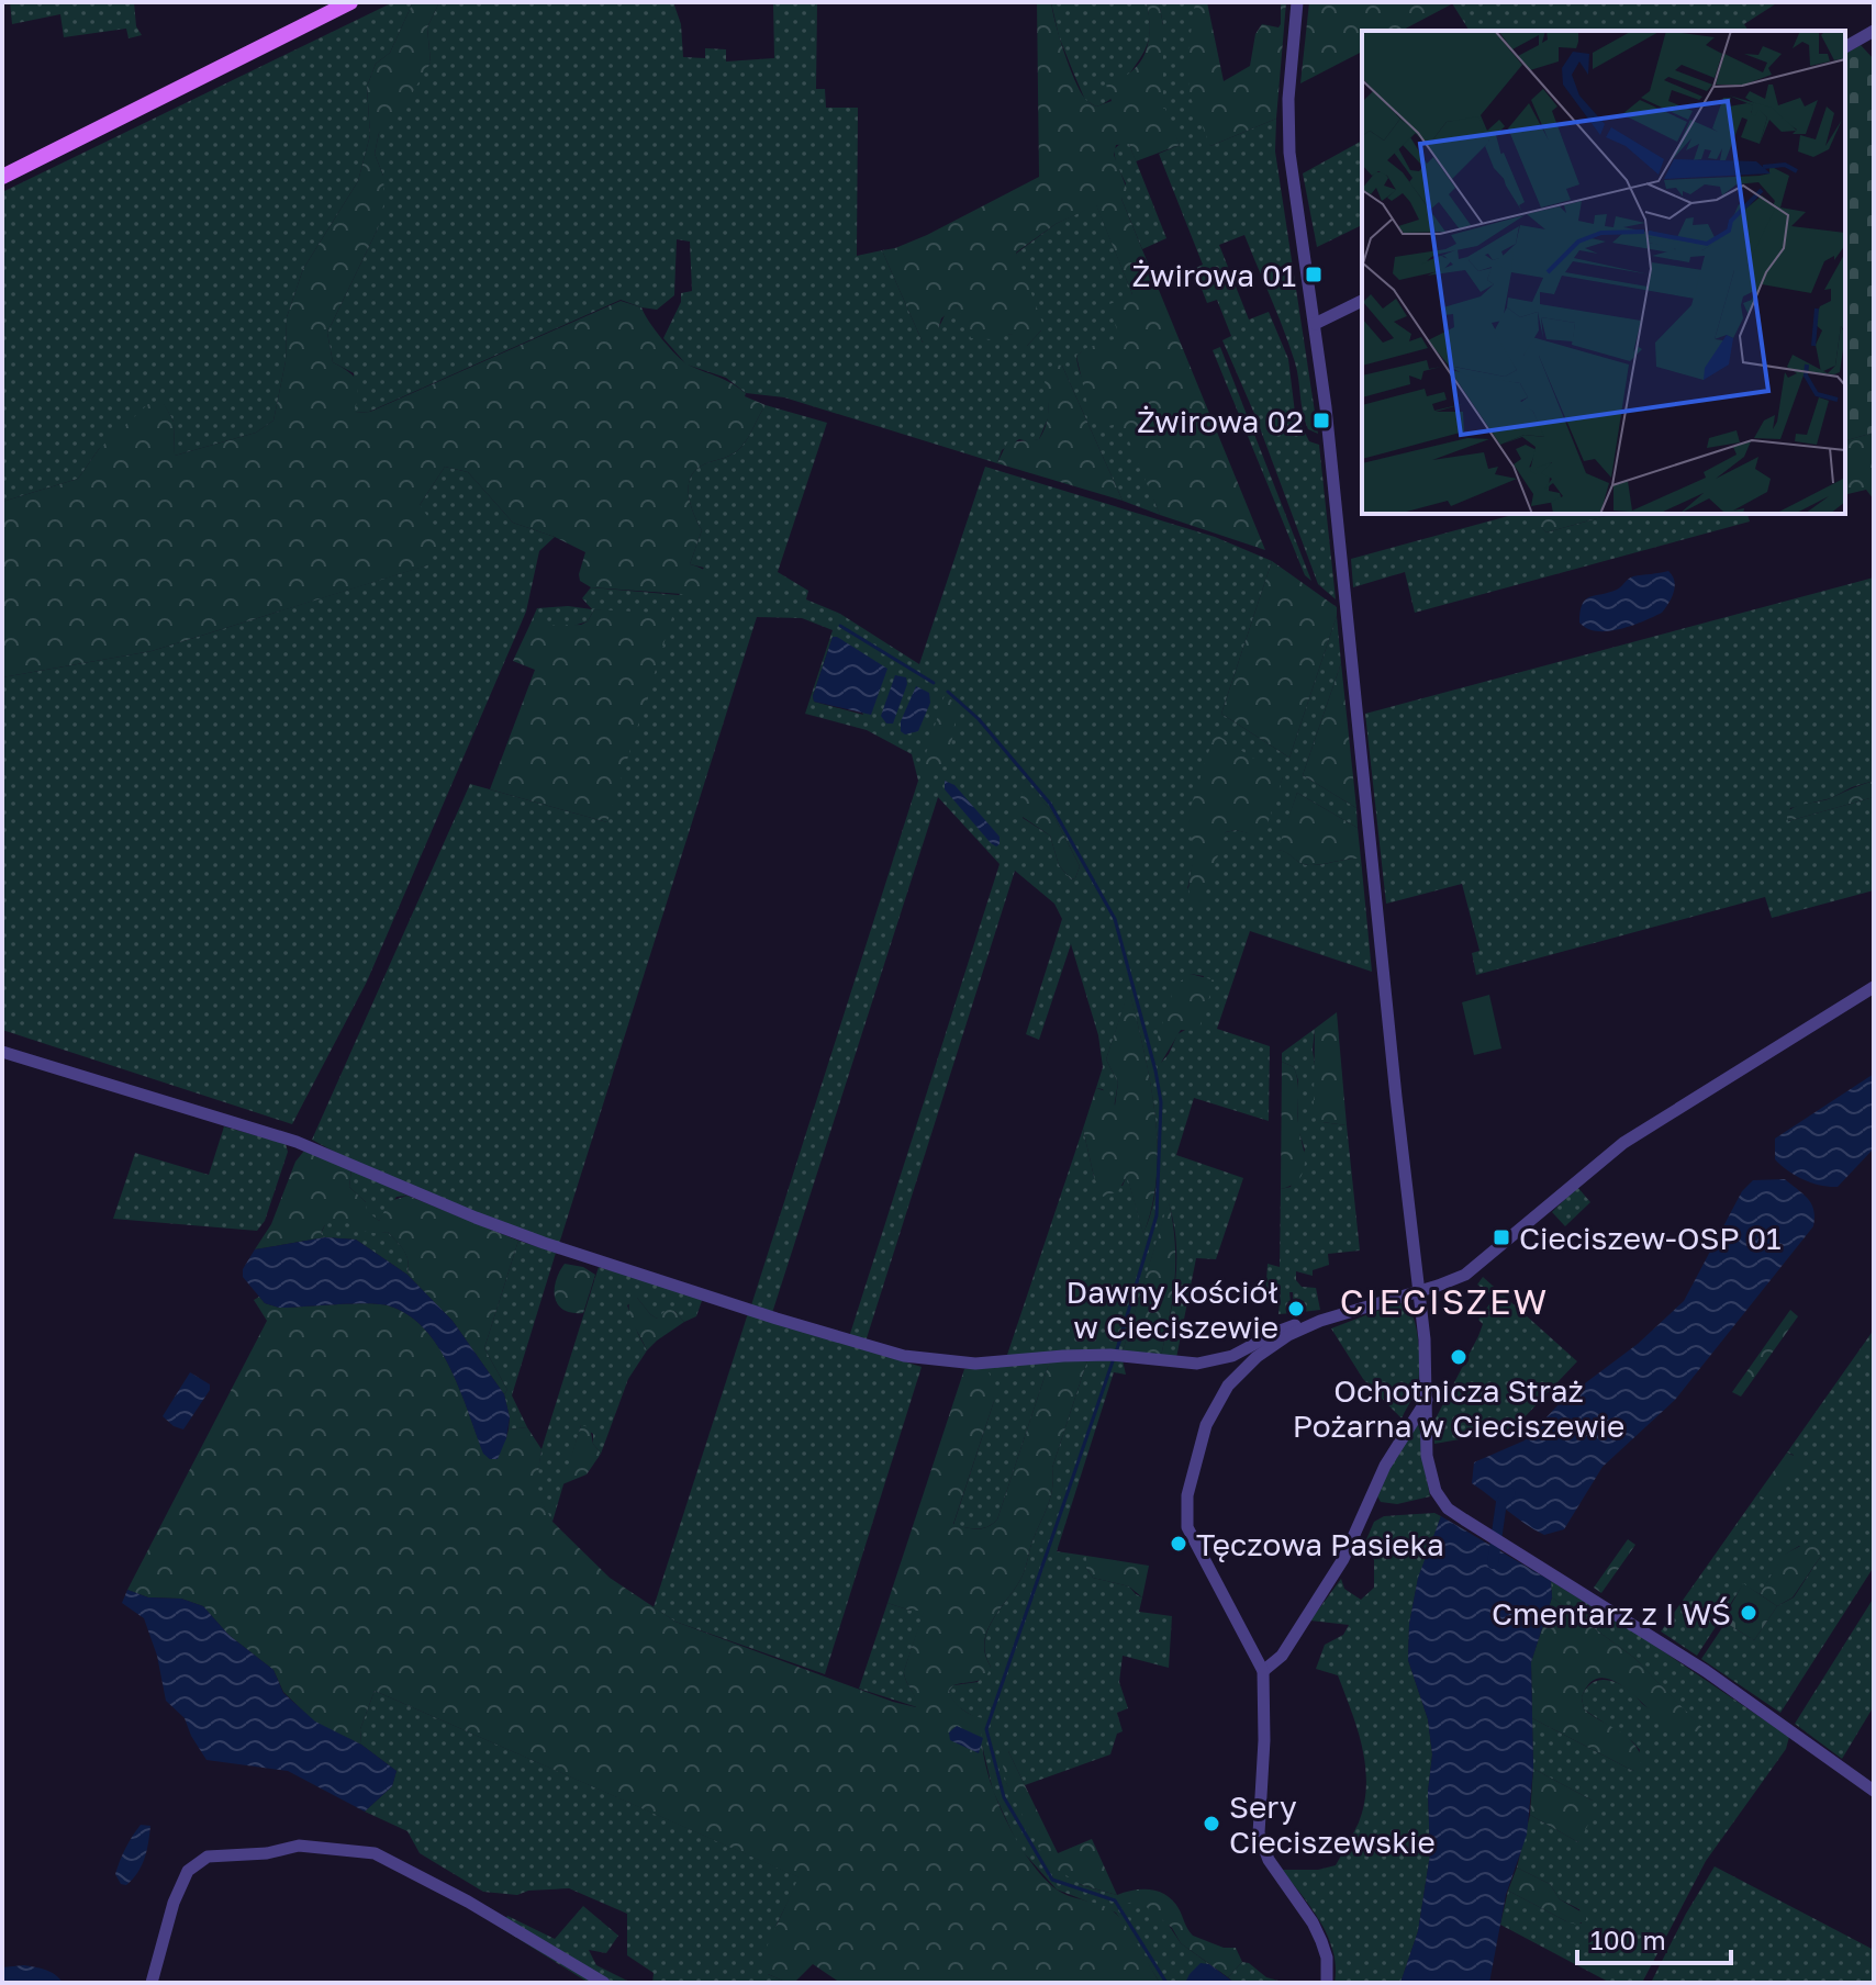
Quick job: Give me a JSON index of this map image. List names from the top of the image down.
{
  "districts": ["CIECISZEW"],
  "places": {
    "transit": ["Żwirowa 01", "Żwirowa 02", "Cieciszew-OSP 01"],
    "other": [
      "Dawny kościół w Cieciszewie",
      "Ochotnicza Straż Pożarna w Cieciszewie",
      "Tęczowa Pasieka",
      "Cmentarz z I WŚ",
      "Sery Cieciszewskie"
    ]
  },
  "scale_bar": "100 m"
}
